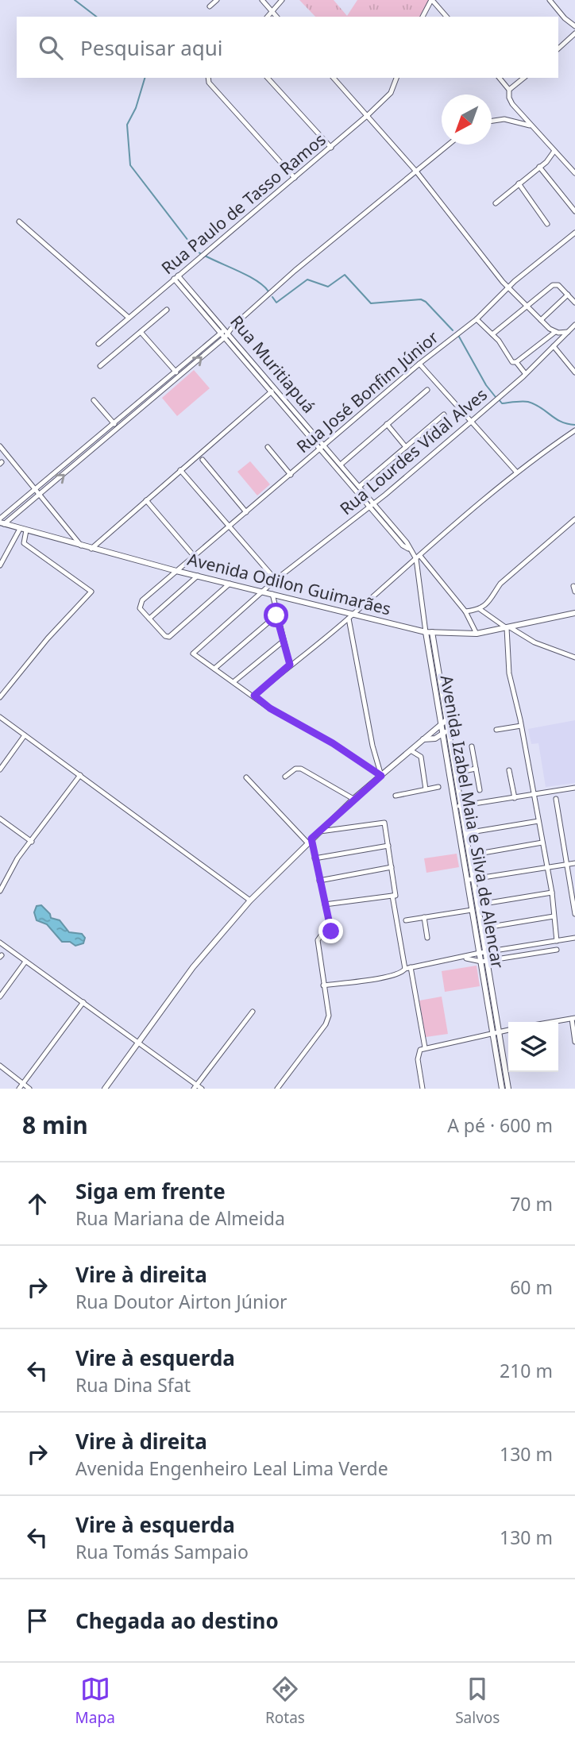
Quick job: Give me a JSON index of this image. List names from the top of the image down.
{
  "streets": {
    "street": [
      "Rua Paulo de Tasso Ramos",
      "Rua Muritiapuá",
      "Rua José Bonfim Júnior",
      "Rua Lourdes Vídal Alves",
      "Avenida Odilon Guimarães",
      "Avenida Izabel Maia e Silva de Alencar"
    ]
  },
  "crossings": [
    ["Rua Paulo de Tasso Ramos", "Rua Muritiapuá"],
    ["Rua Muritiapuá", "Rua José Bonfim Júnior"],
    ["Rua Muritiapuá", "Rua Lourdes Vídal Alves"],
    ["Rua Muritiapuá", "Avenida Odilon Guimarães"],
    ["Rua Muritiapuá", "Avenida Izabel Maia e Silva de Alencar"],
    ["Rua José Bonfim Júnior", "Avenida Odilon Guimarães"],
    ["Rua Lourdes Vídal Alves", "Avenida Odilon Guimarães"],
    ["Avenida Odilon Guimarães", "Avenida Izabel Maia e Silva de Alencar"]
  ],
  "north": "bottom left",
  "page": {
    "search": "Pesquisar aqui",
    "heading": ["8 min", "A pé · 600 m"],
    "list": [
      ["Siga em frente", "Rua Mariana de Almeida", "70 m"],
      ["Vire à direita", "Rua Doutor Airton Júnior", "60 m"],
      ["Vire à esquerda", "Rua Dina Sfat", "210 m"],
      ["Vire à direita", "Avenida Engenheiro Leal Lima Verde", "130 m"],
      ["Vire à esquerda", "Rua Tomás Sampaio", "130 m"],
      "Chegada ao destino"
    ],
    "nav": ["Mapa", "Rotas", "Salvos"]
  }
}
